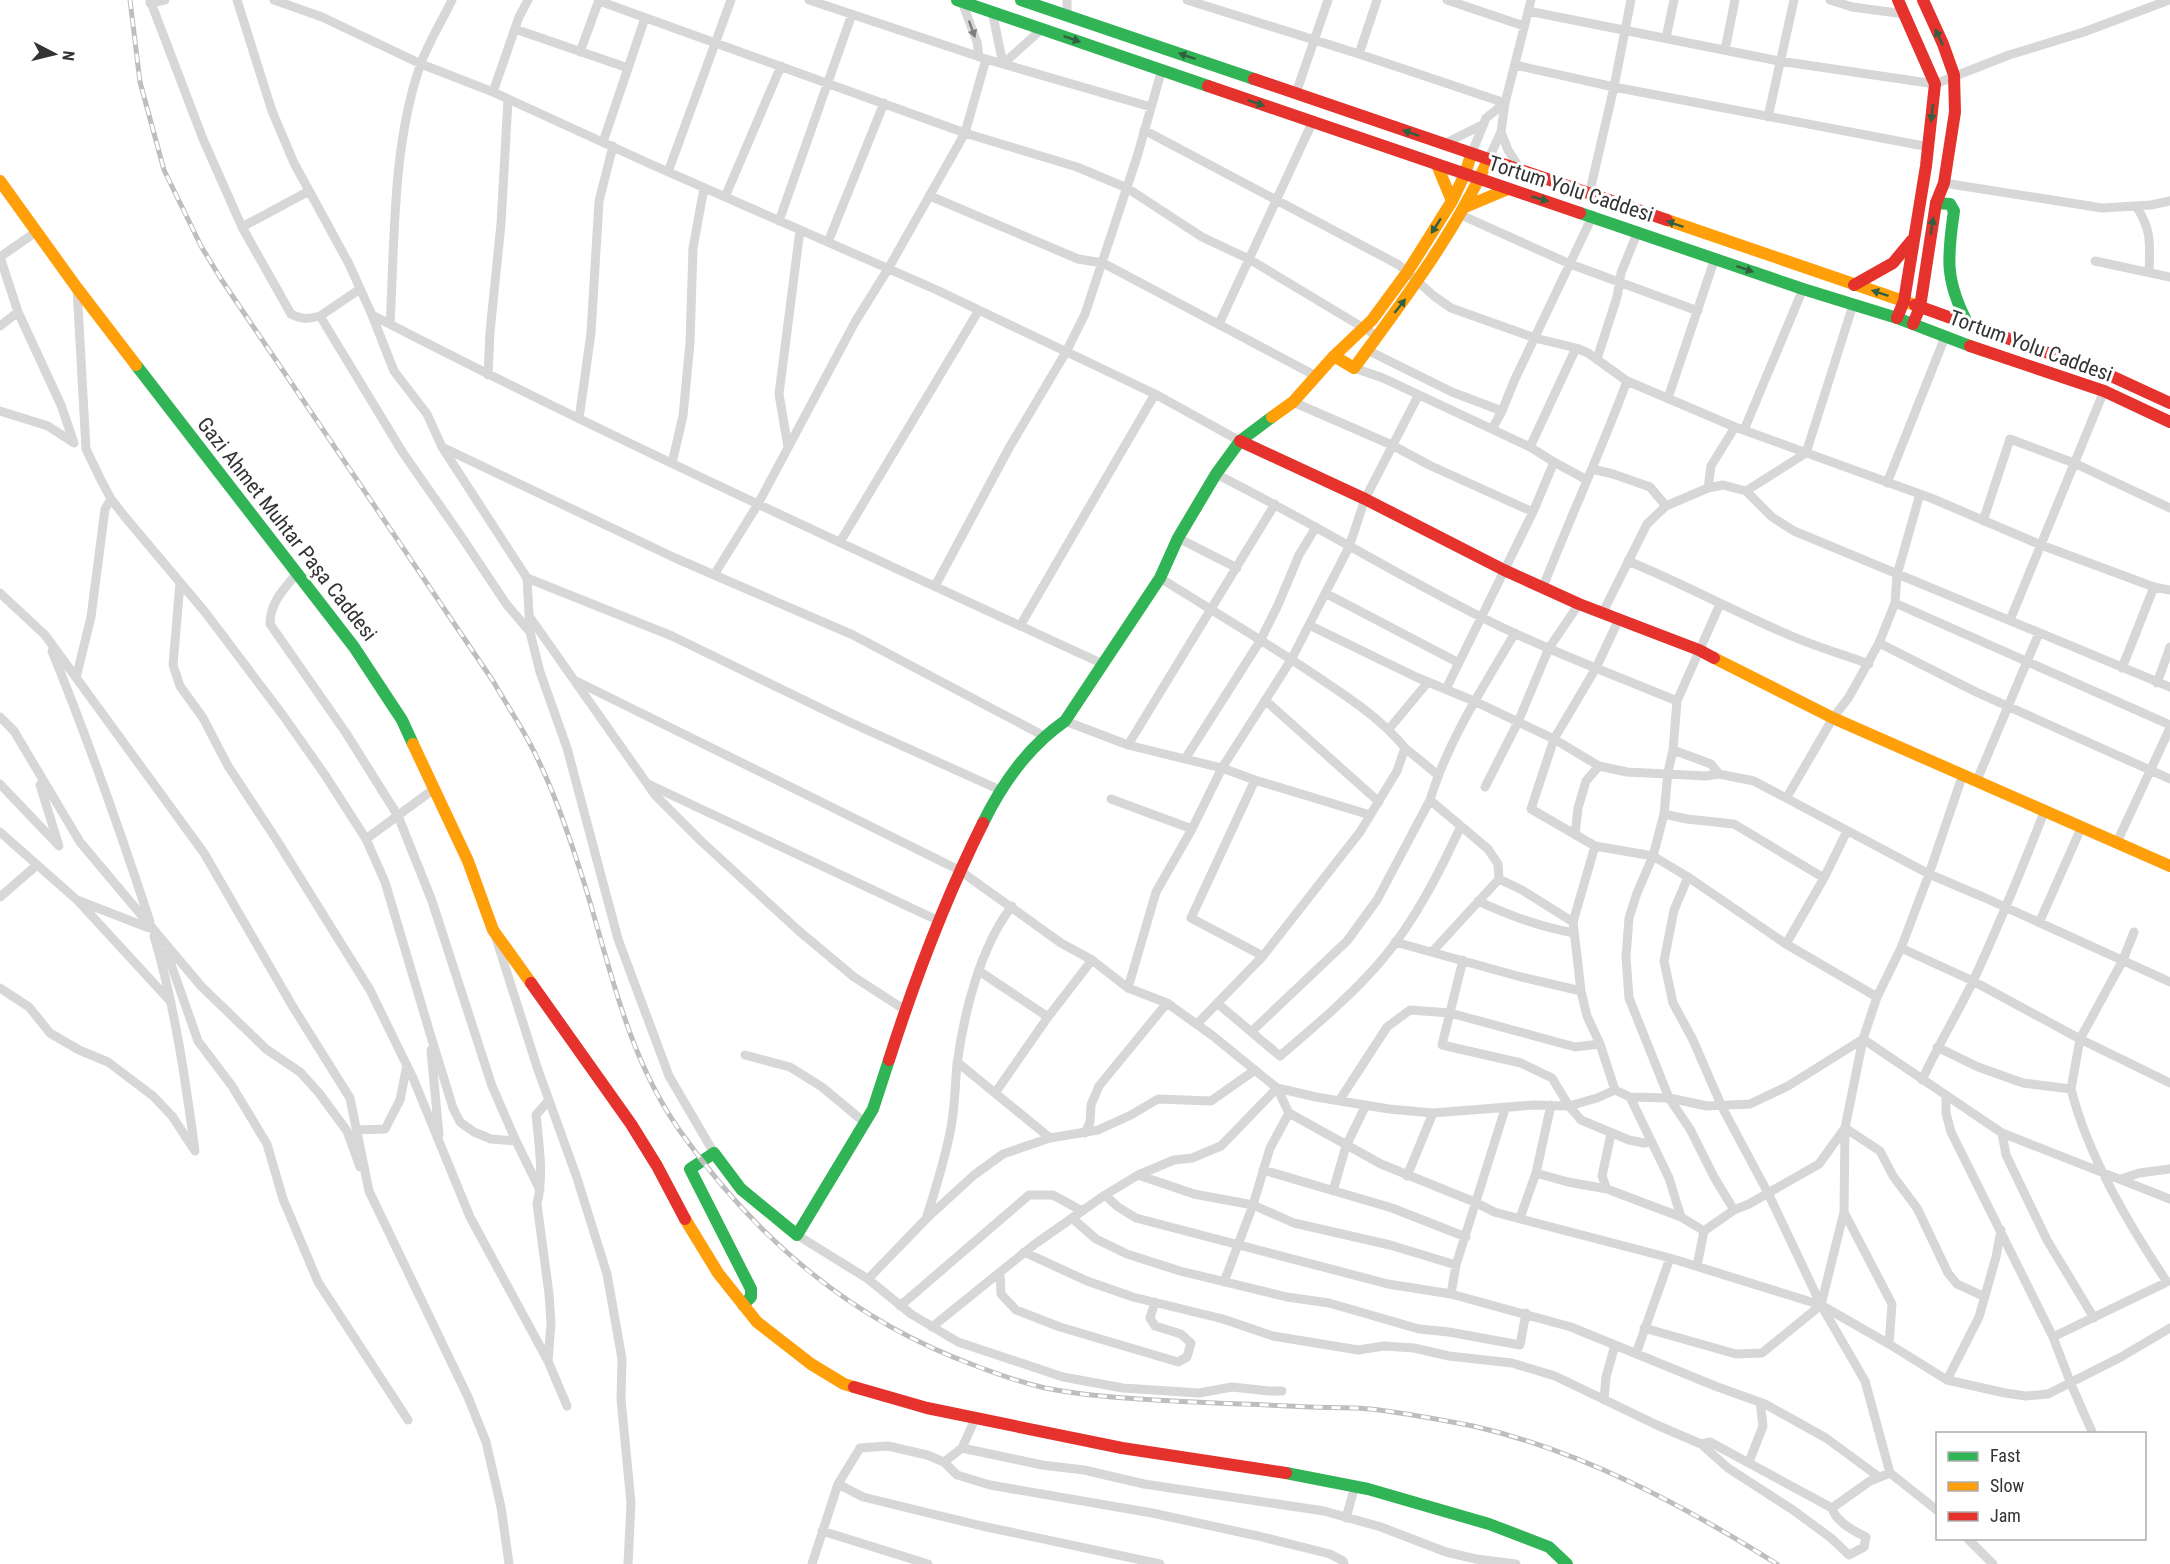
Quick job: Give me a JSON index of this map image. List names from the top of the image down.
{
  "streets": {
    "main road": ["Tortum Yolu Caddesi", "Gazi Ahmet Muhtar Paşa Caddesi"]
  },
  "legend": ["Fast", "Slow", "Jam"],
  "north": "right"
}
